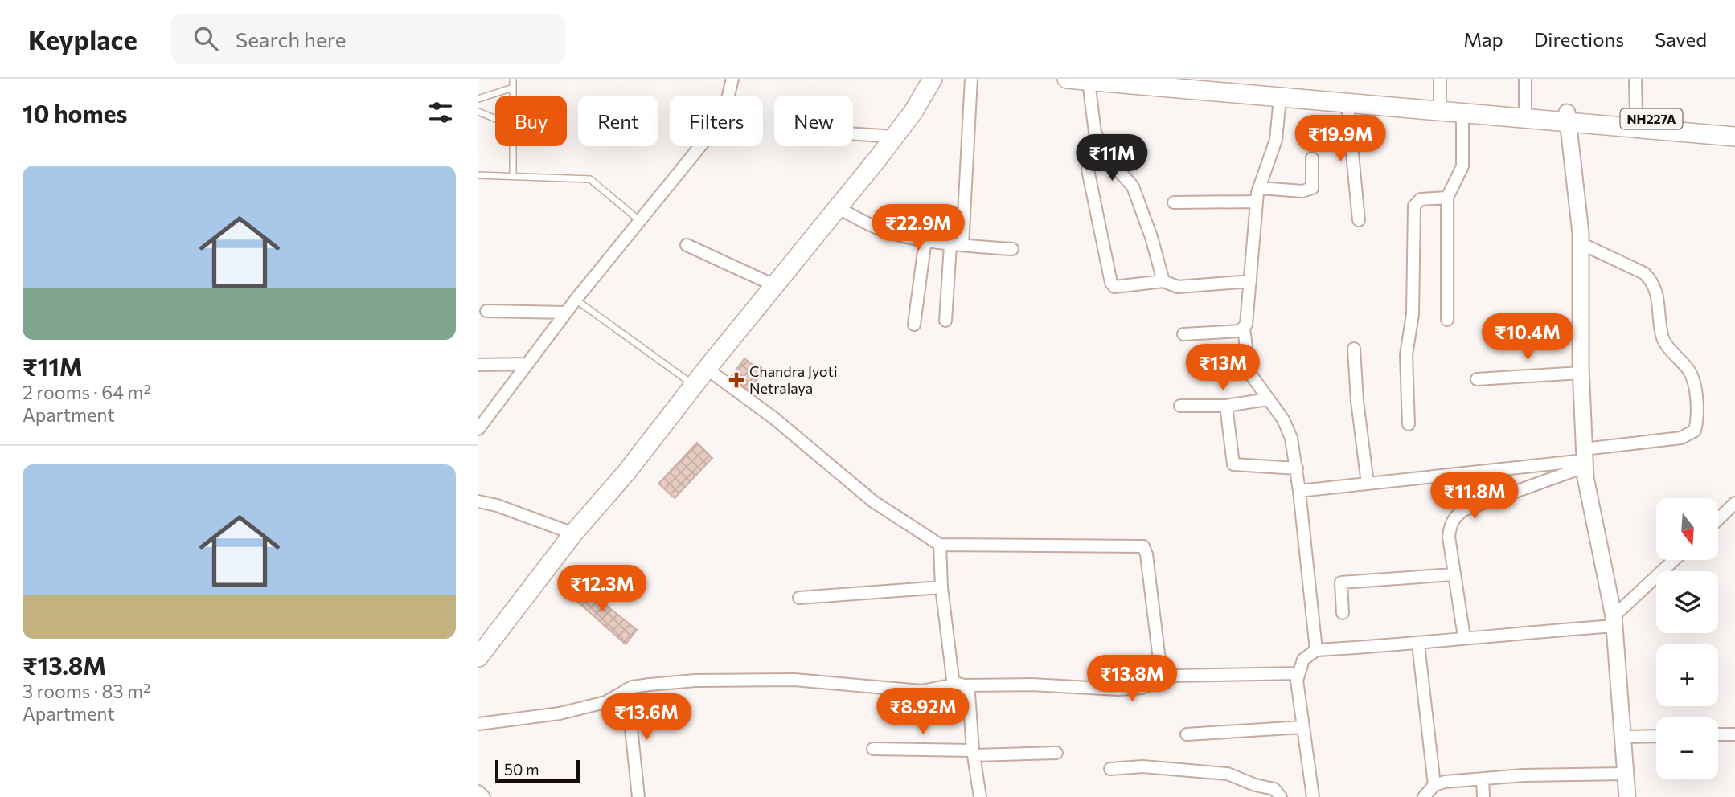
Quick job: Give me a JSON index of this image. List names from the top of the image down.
{
  "streets": {
    "highway": ["NH227A"]
  },
  "places": {
    "health": ["Chandra Jyoti Netralaya"]
  },
  "scale_bar": "50 m",
  "north": "bottom",
  "page": {
    "header": "Keyplace",
    "search": "Search here",
    "nav": ["Map", "Directions", "Saved"],
    "heading": "10 homes",
    "chip": [
      "Buy",
      "Rent",
      "Filters",
      "New"
    ],
    "price": [
      "₹19.9M",
      "₹11M",
      "₹22.9M",
      "₹10.4M",
      "₹13M",
      "₹11.8M",
      "₹12.3M",
      "₹13.8M",
      "₹8.92M",
      "₹13.6M"
    ],
    "list": [
      {
        "name": "₹11M",
        "note": "2 rooms · 64 m² · Apartment"
      },
      {
        "name": "₹13.8M",
        "note": "3 rooms · 83 m² · Apartment"
      }
    ],
    "map_buttons": ["+", "−"],
    "scale": "50 m"
  }
}
